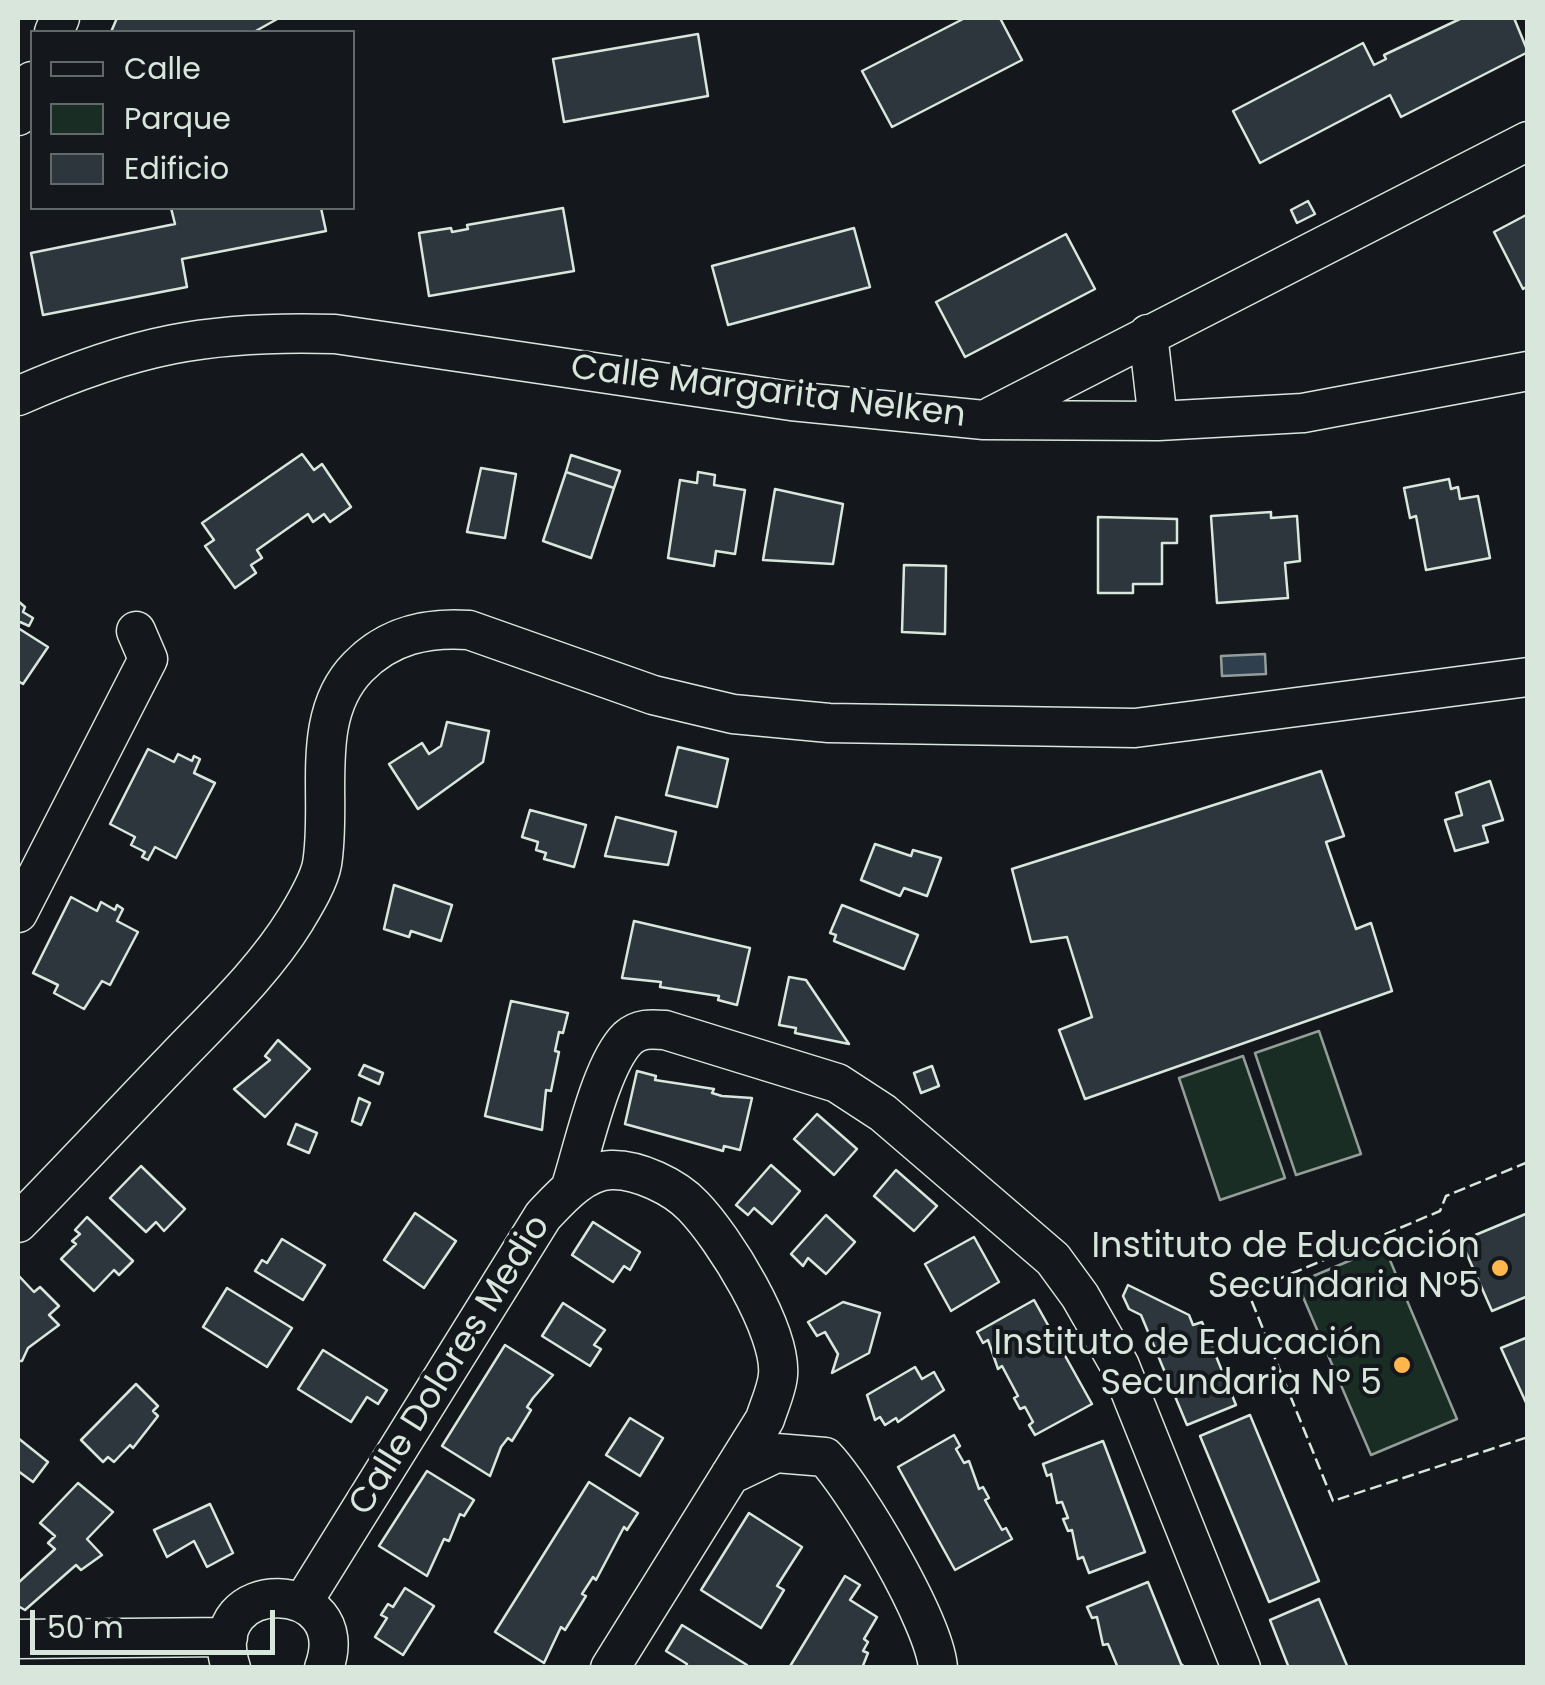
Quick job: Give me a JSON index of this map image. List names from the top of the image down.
{
  "streets": {
    "street": ["Calle Margarita Nelken", "Calle Dolores Medio"]
  },
  "places": ["Instituto de Educación Secundaria Nº5", "Instituto de Educación Secundaria Nº 5"],
  "legend": ["Calle", "Parque", "Edificio"],
  "scale_bar": "50 m"
}
